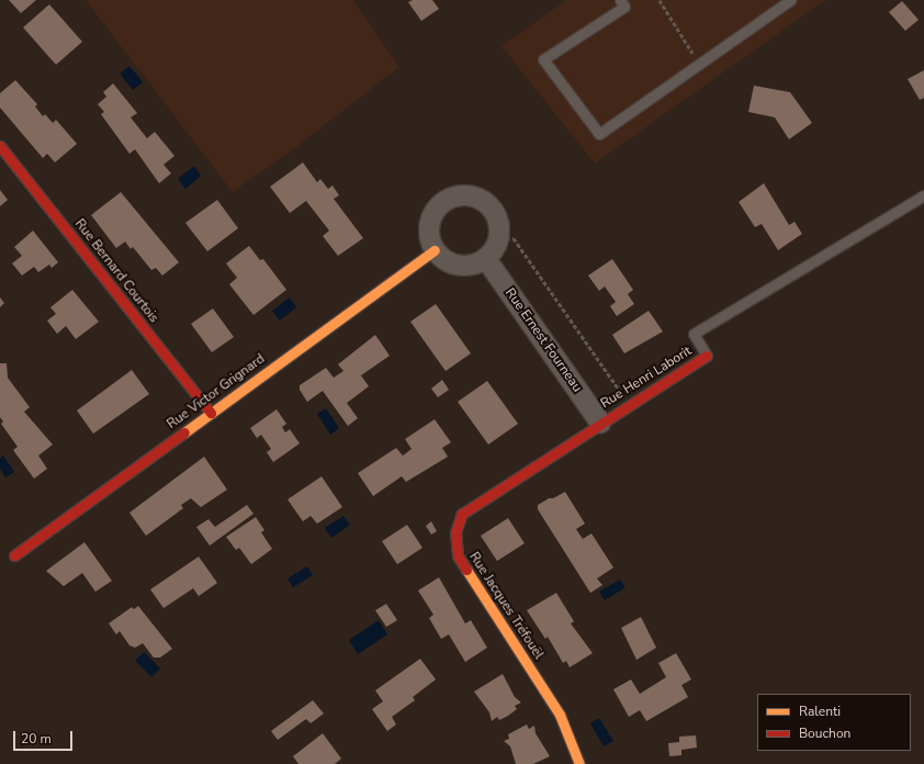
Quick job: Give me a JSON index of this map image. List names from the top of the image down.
{
  "streets": {
    "street": [
      "Rue Bernard Courtois",
      "Rue Ernest Fourneau",
      "Rue Henri Laborit",
      "Rue Victor Grignard",
      "Rue Jacques Tréfouël"
    ]
  },
  "crossings": [
    ["Rue Bernard Courtois", "Rue Victor Grignard"],
    ["Rue Ernest Fourneau", "Rue Henri Laborit"],
    ["Rue Ernest Fourneau", "Rue Victor Grignard"],
    ["Rue Ernest Fourneau", "Rue Jacques Tréfouël"],
    ["Rue Henri Laborit", "Rue Jacques Tréfouël"]
  ],
  "legend": ["Ralenti", "Bouchon"],
  "scale_bar": "20 m"
}
